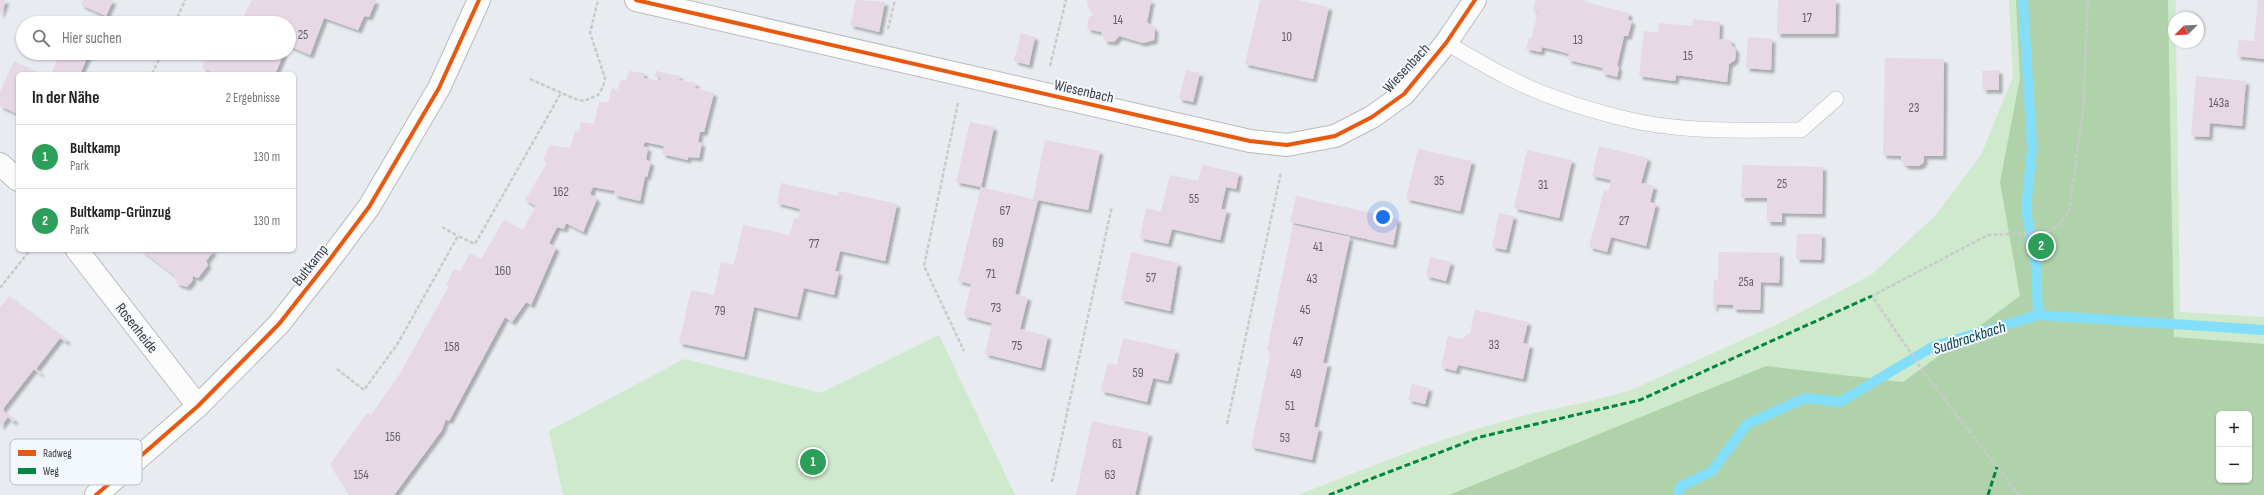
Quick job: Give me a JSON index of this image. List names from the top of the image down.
{
  "streets": {
    "street": ["Wiesenbach", "Bultkamp", "Rosenheide"]
  },
  "crossings": [
    ["Bultkamp", "Rosenheide"]
  ],
  "water": ["Sudbrackbach"],
  "house_numbers": [
    "17",
    "14",
    "25",
    "10",
    "13",
    "15",
    "143a",
    "23",
    "35",
    "25",
    "31",
    "162",
    "55",
    "67",
    "27",
    "69",
    "77",
    "41",
    "160",
    "71",
    "57",
    "43",
    "25a",
    "73",
    "45",
    "79",
    "47",
    "33",
    "75",
    "158",
    "59",
    "49",
    "51",
    "156",
    "53",
    "61",
    "154",
    "63"
  ],
  "legend": ["Radweg", "Weg"],
  "north": "bottom left",
  "page": {
    "search": "Hier suchen",
    "heading": ["In der Nähe", "2 Ergebnisse"],
    "list": [
      {
        "mark": "1",
        "name": "Bultkamp",
        "note": "Park",
        "value": "130 m"
      },
      {
        "mark": "2",
        "name": "Bultkamp-Grünzug",
        "note": "Park",
        "value": "130 m"
      }
    ],
    "pins": ["2", "1"],
    "map_buttons": ["+", "−"]
  }
}
